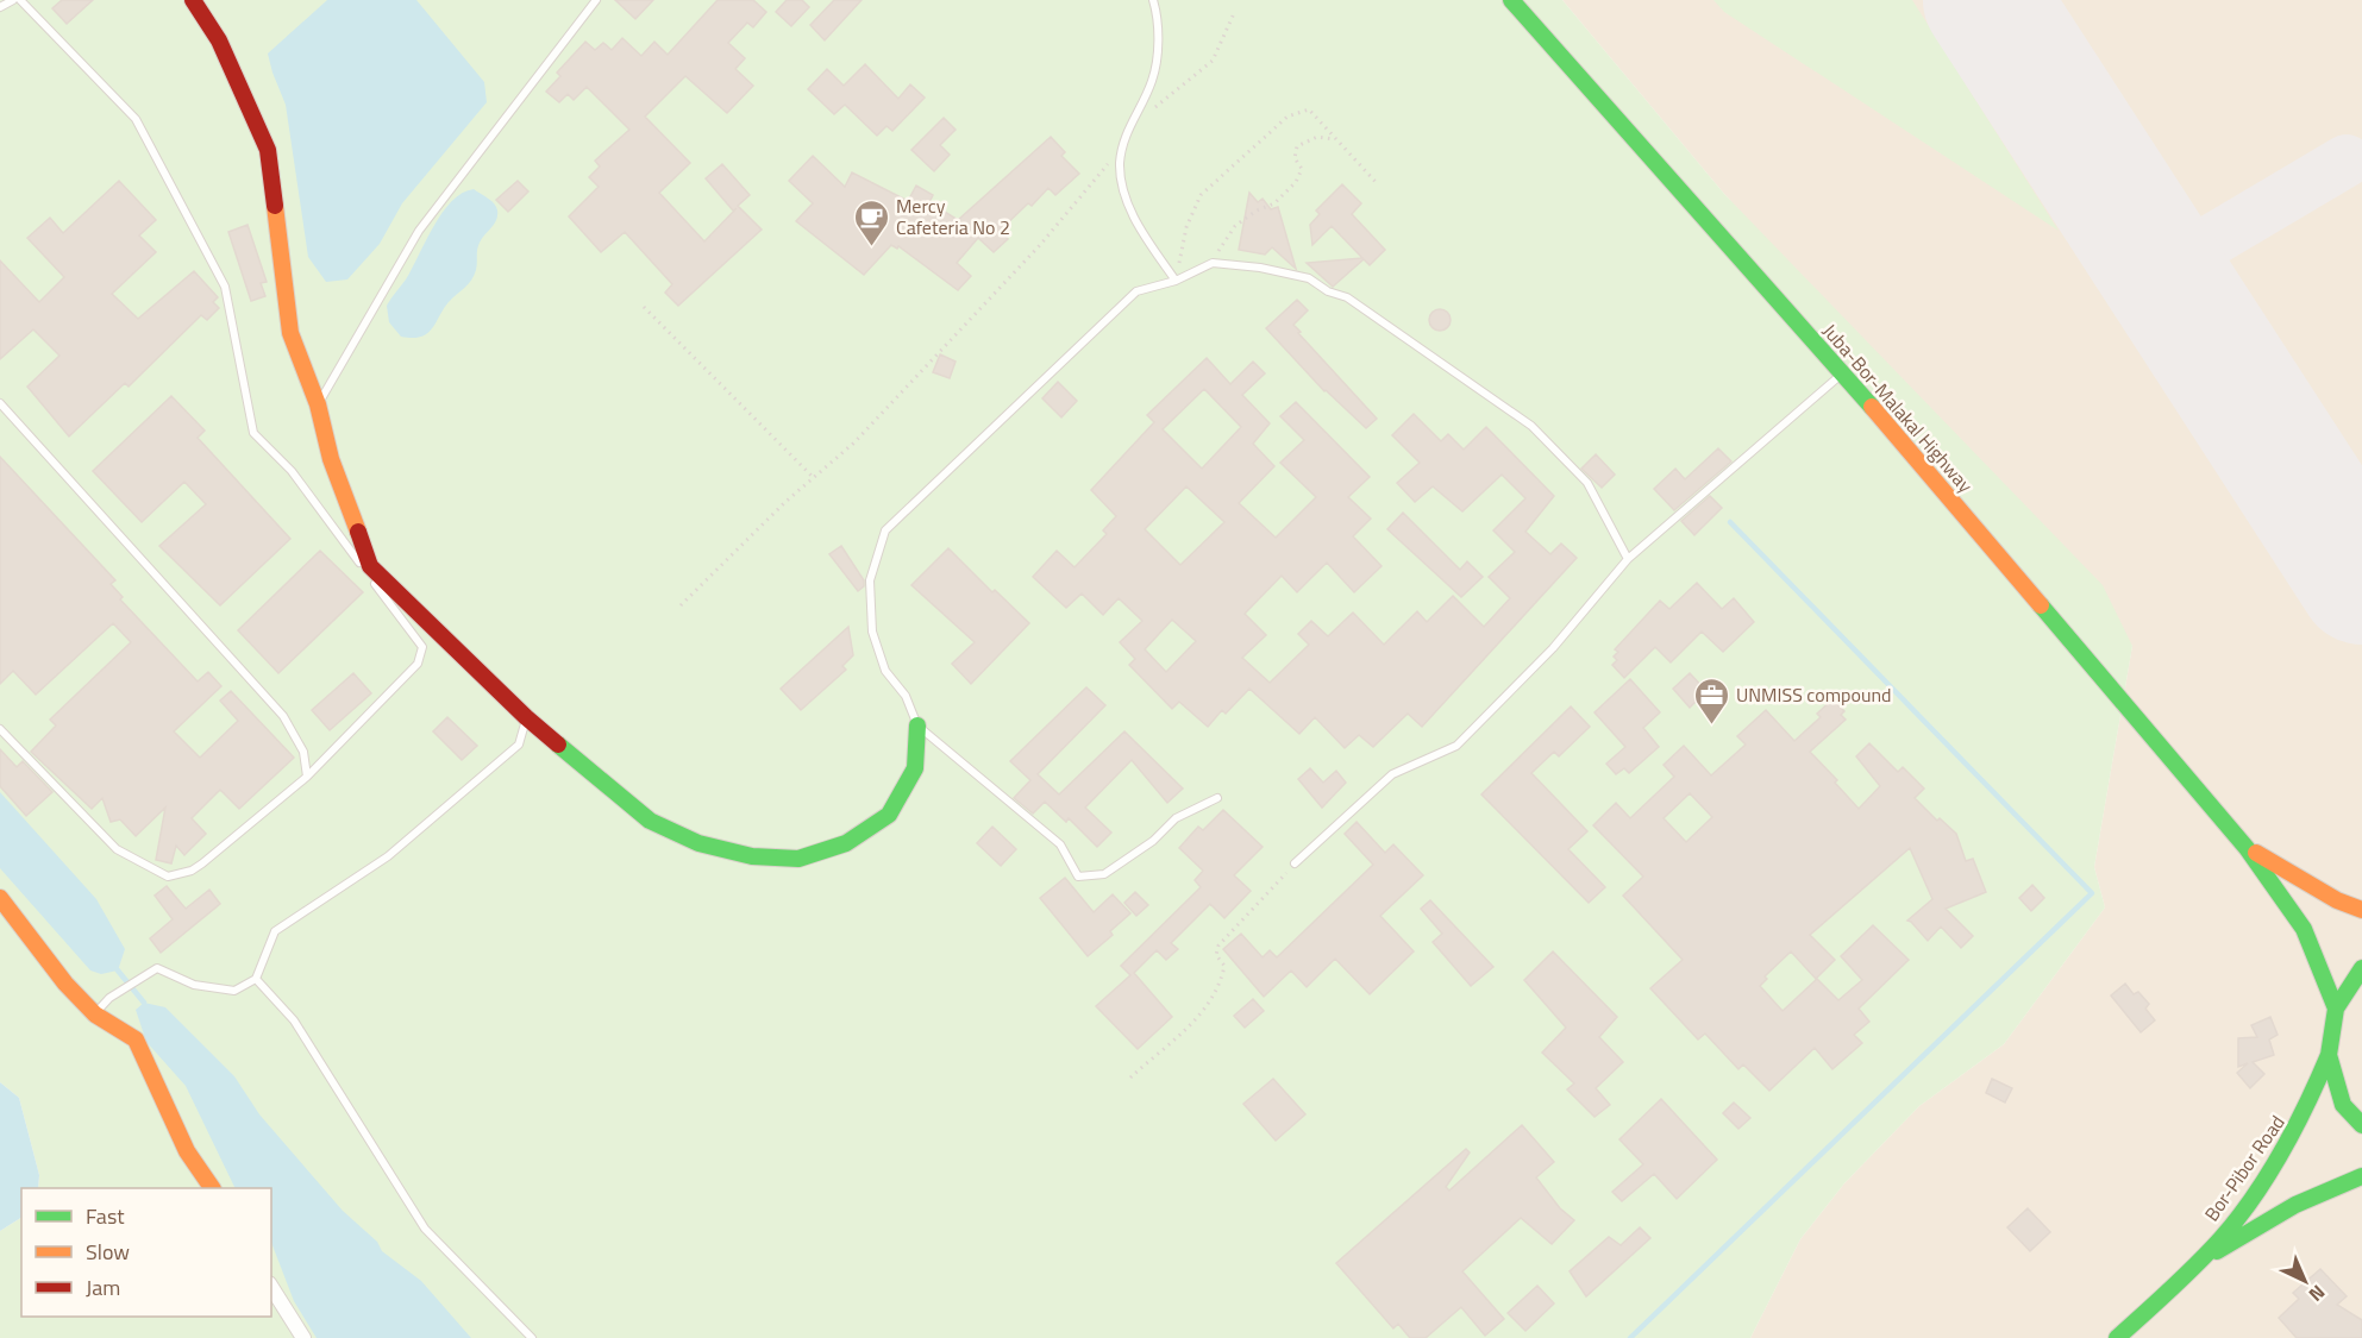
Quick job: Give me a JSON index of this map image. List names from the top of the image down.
{
  "streets": {
    "street": ["Juba-Bor-Malakal Highway", "Bor-Pibor Road"]
  },
  "places": {
    "cafe": ["Mercy Cafeteria No 2"],
    "office": ["UNMISS compound"]
  },
  "legend": ["Fast", "Slow", "Jam"],
  "north": "bottom right"
}
